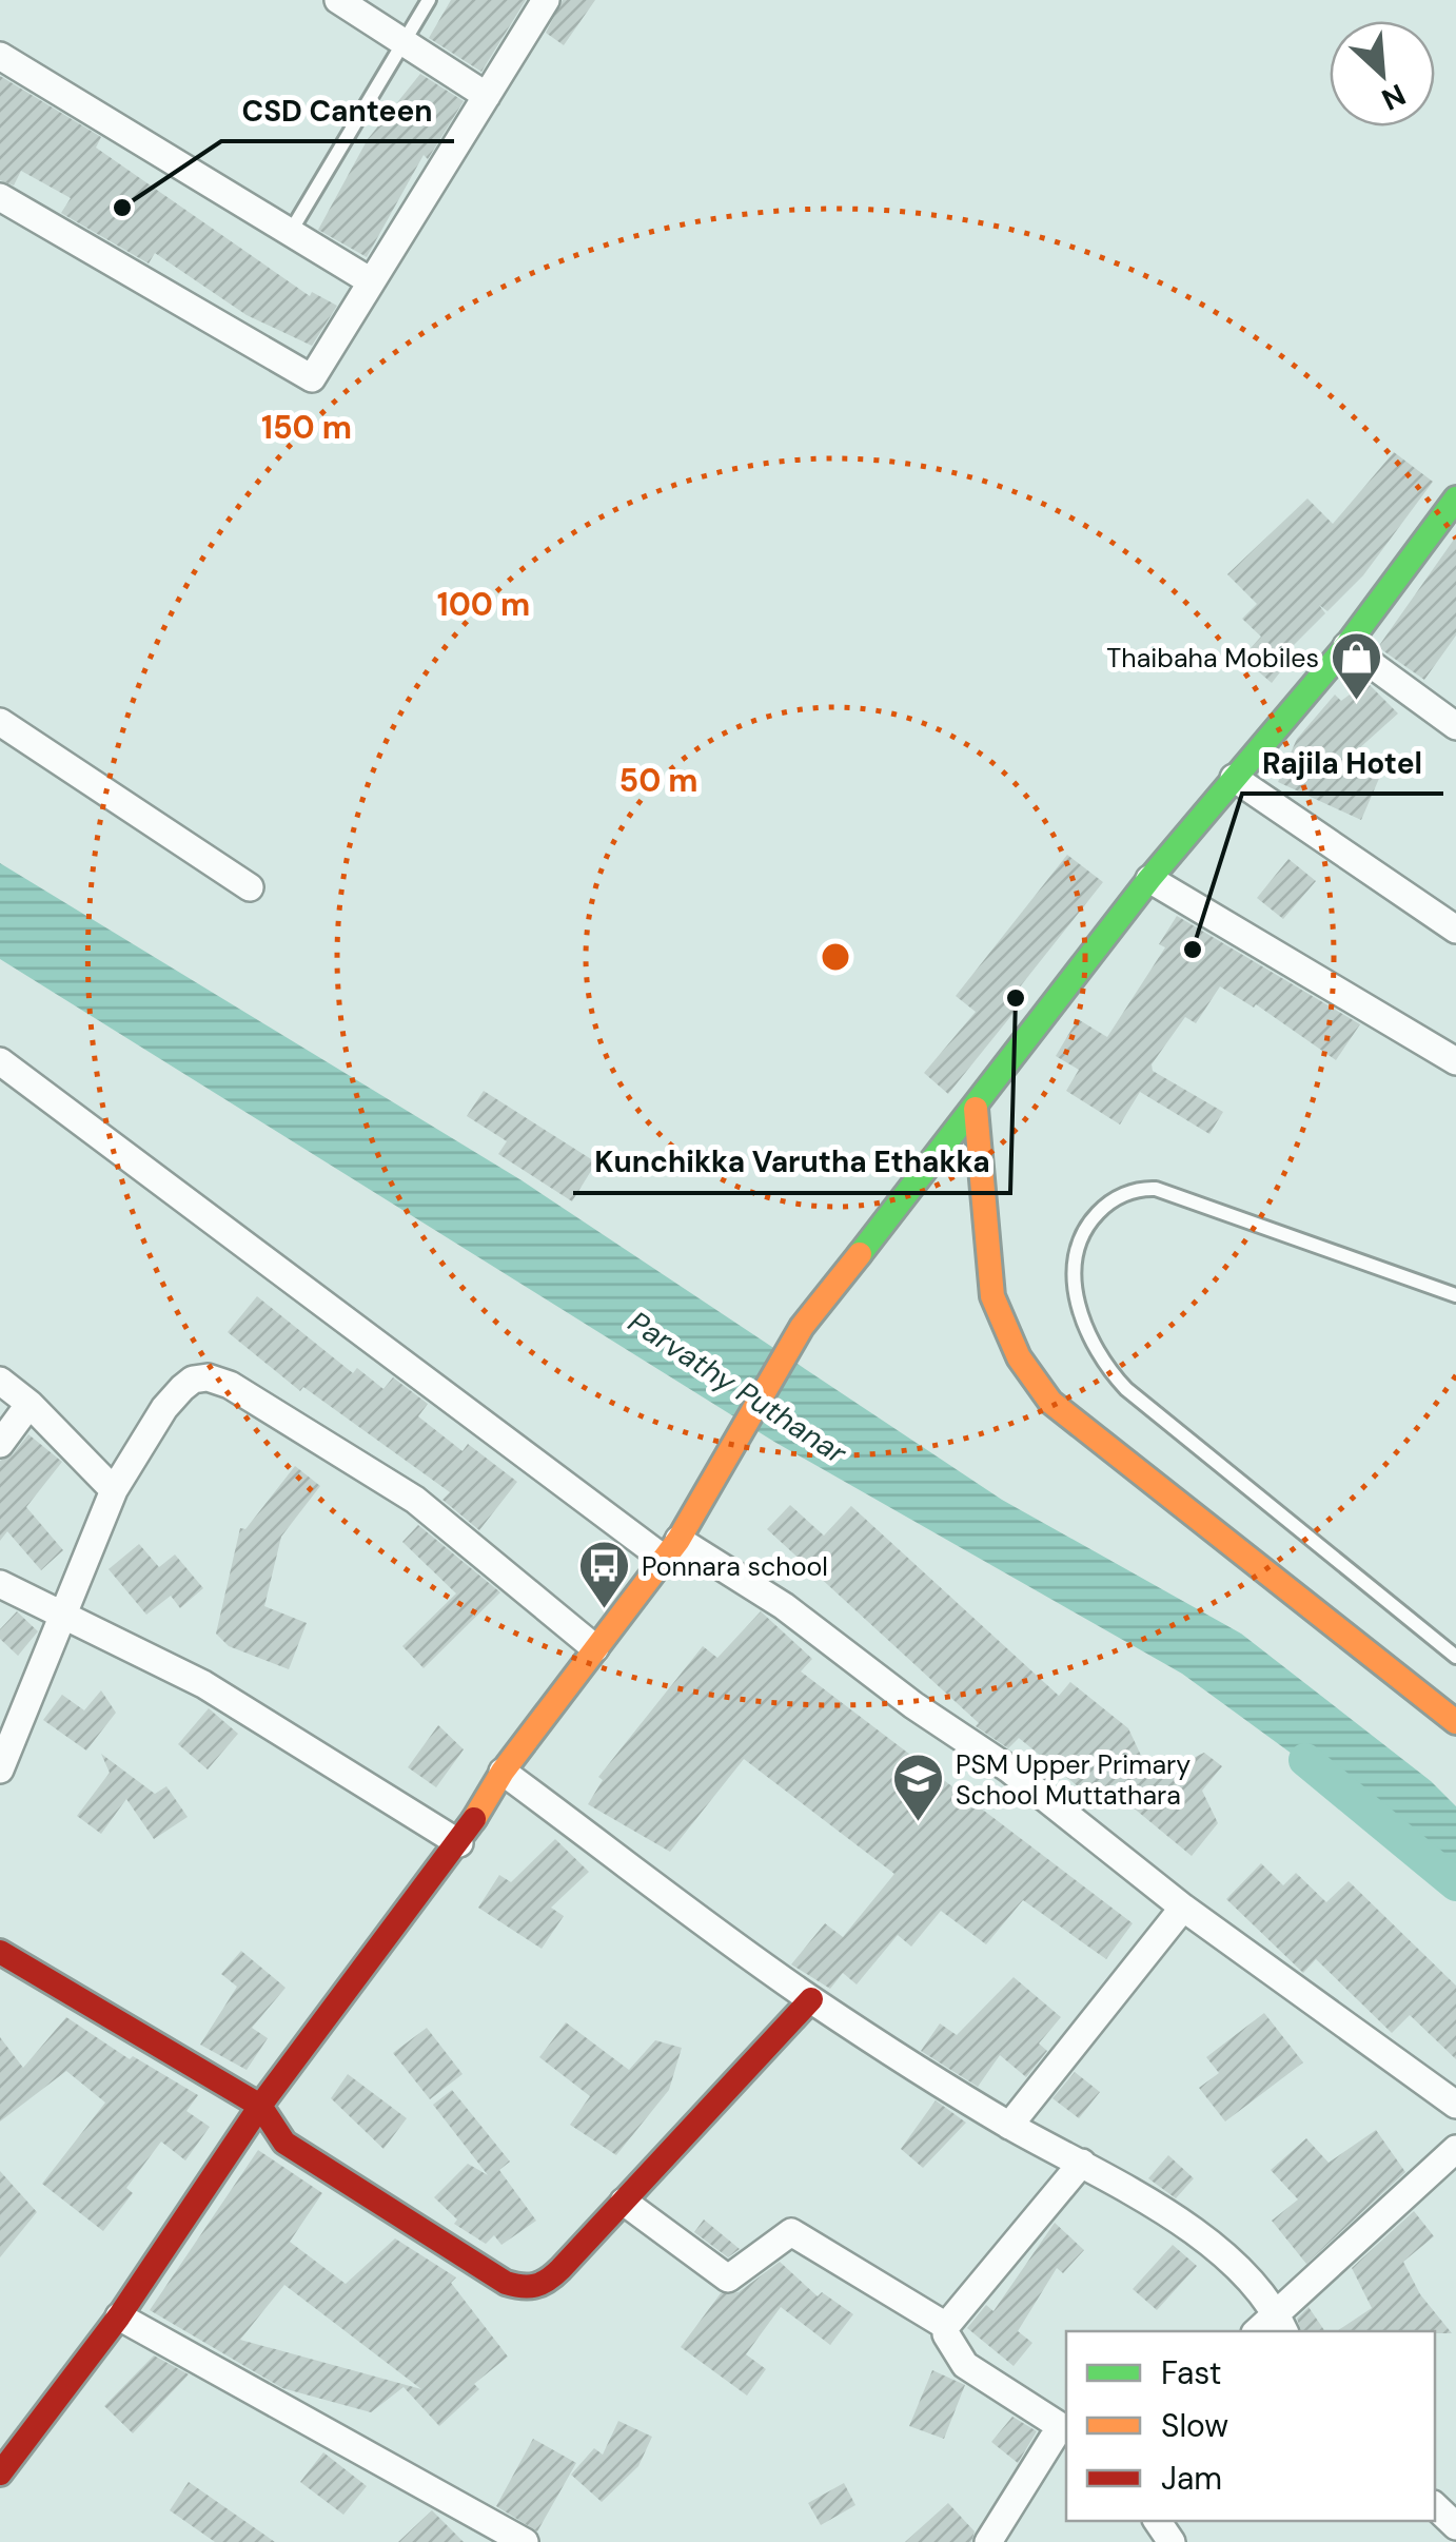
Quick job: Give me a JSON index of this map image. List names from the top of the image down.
{
  "water": ["Parvathy Puthanar"],
  "places": {
    "other": ["CSD Canteen", "Rajila Hotel", "Kunchikka Varutha Ethakka"],
    "shop": ["Thaibaha Mobiles"],
    "bus stop": ["Ponnara school"],
    "school or university": ["PSM Upper Primary School Muttathara"]
  },
  "legend": ["Fast", "Slow", "Jam"],
  "north": "bottom right",
  "rings": ["150 m", "100 m", "50 m"]
}
